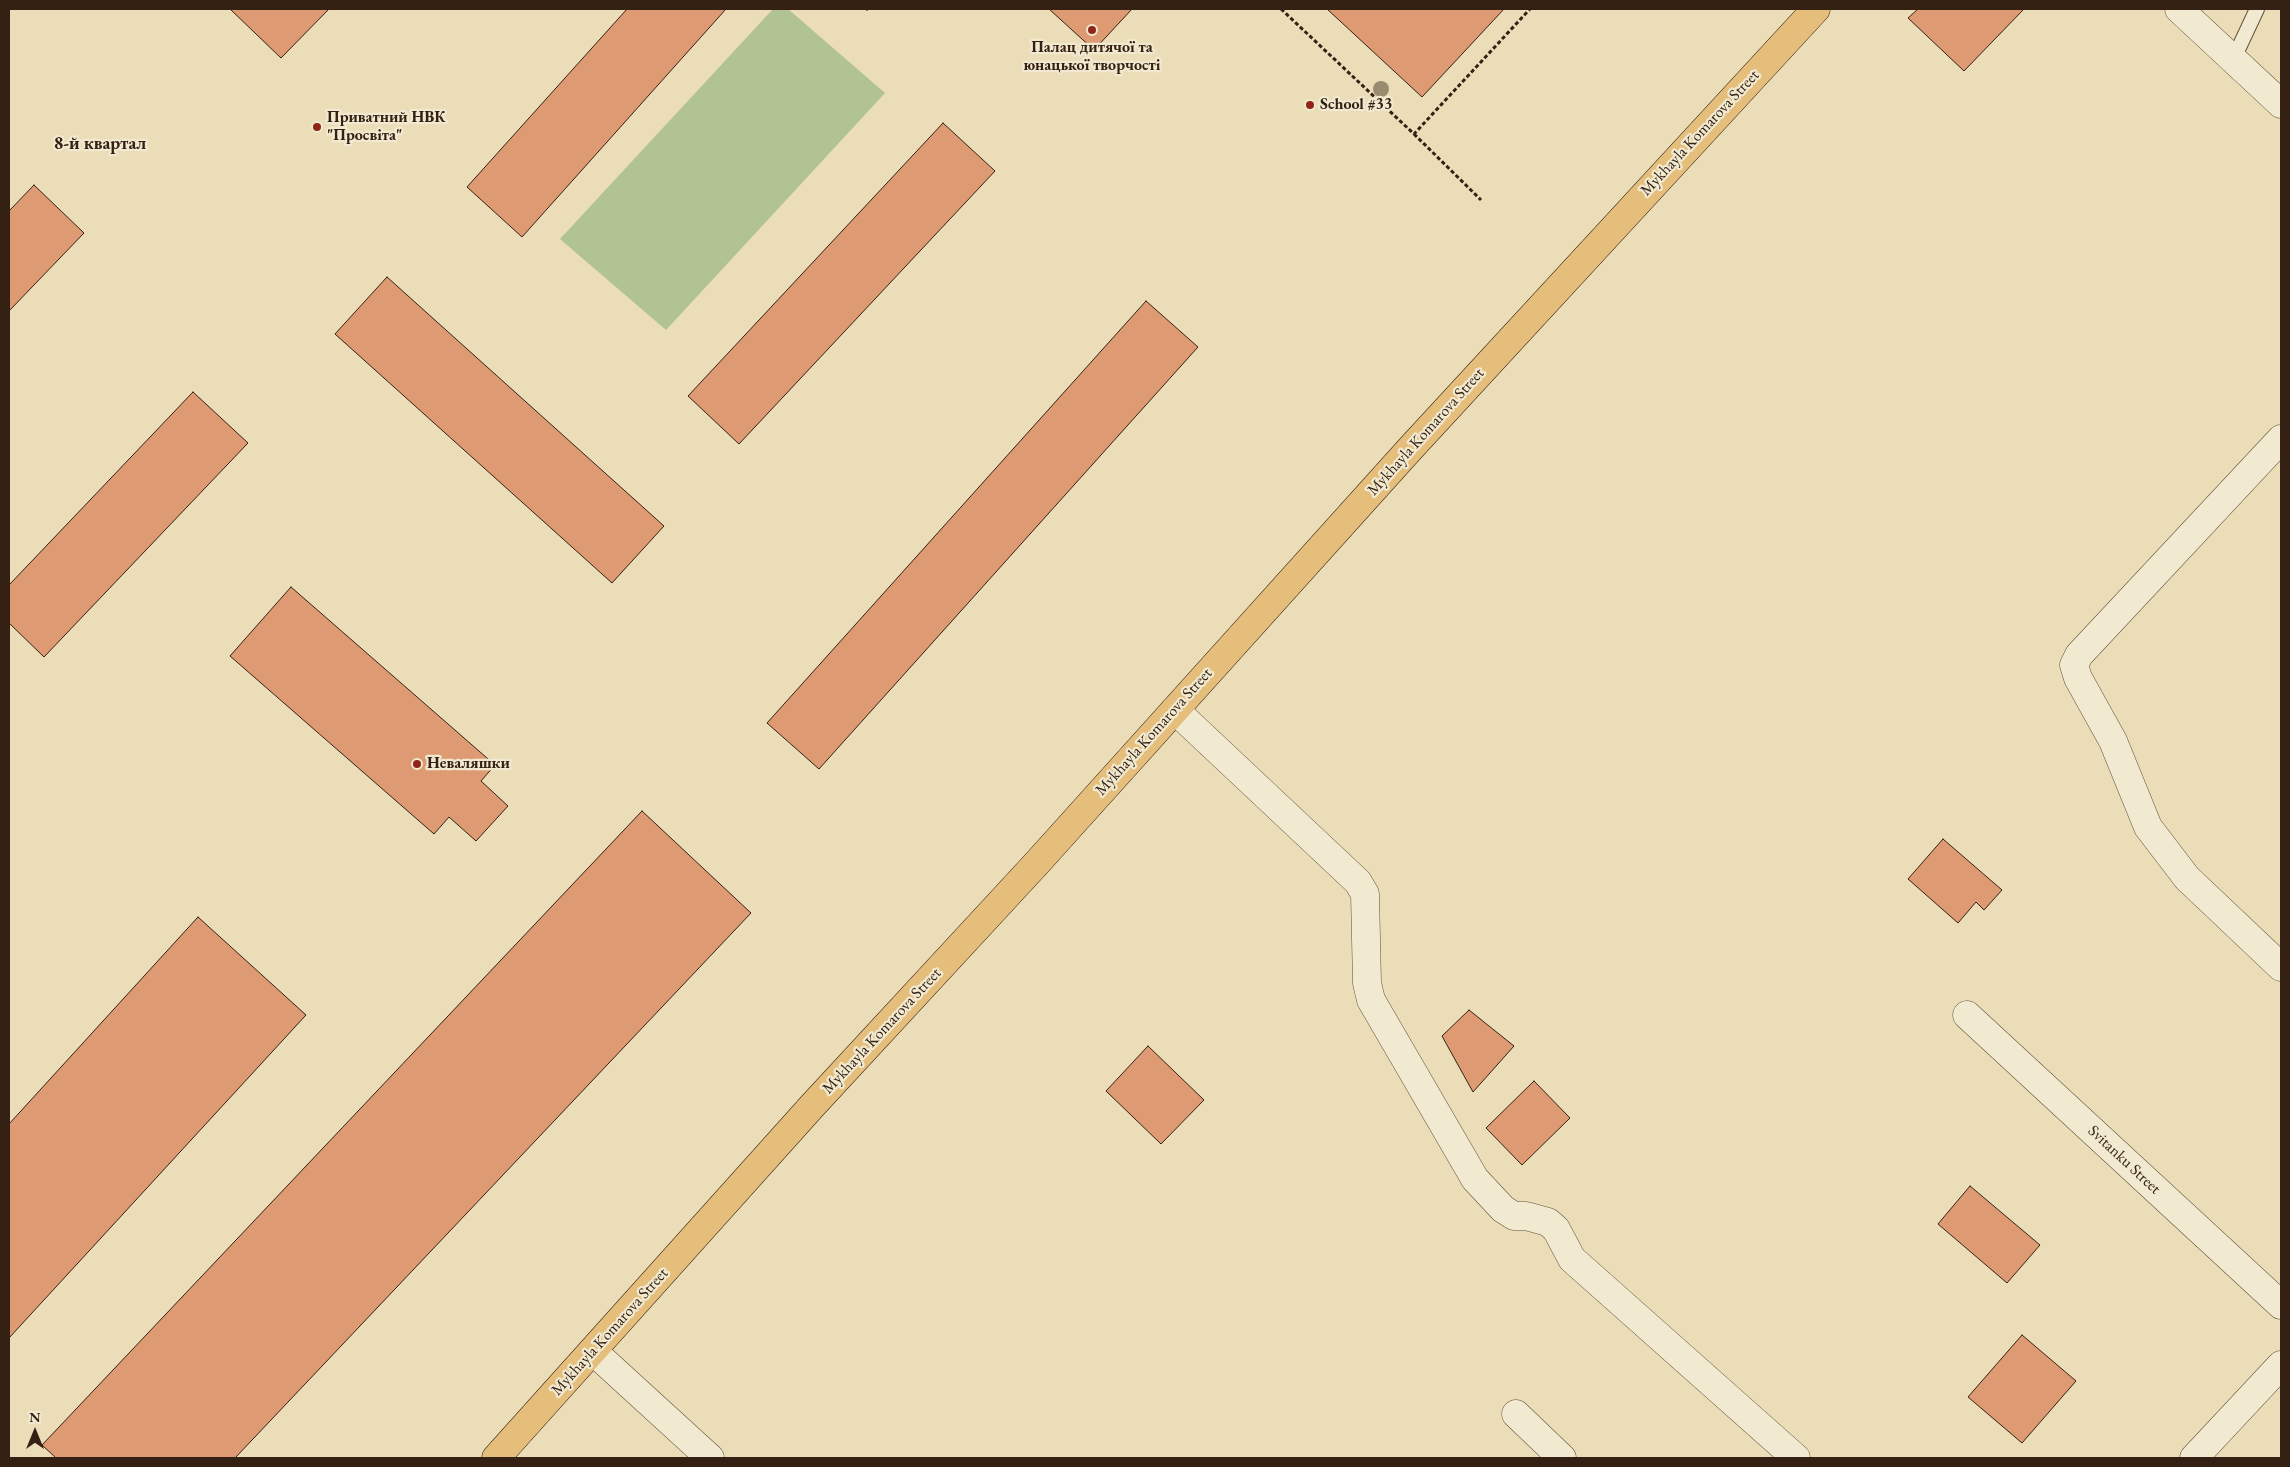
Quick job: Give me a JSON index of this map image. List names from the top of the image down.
{
  "streets": {
    "main road": ["Mykhayla Komarova Street"],
    "street": ["Svitanku Street"]
  },
  "districts": ["8-й квартал"],
  "places": [
    "Палац дитячої та юнацької творчості",
    "School #33",
    "Приватний НВК \"Просвіта\"",
    "Неваляшки"
  ],
  "north": "top"
}
